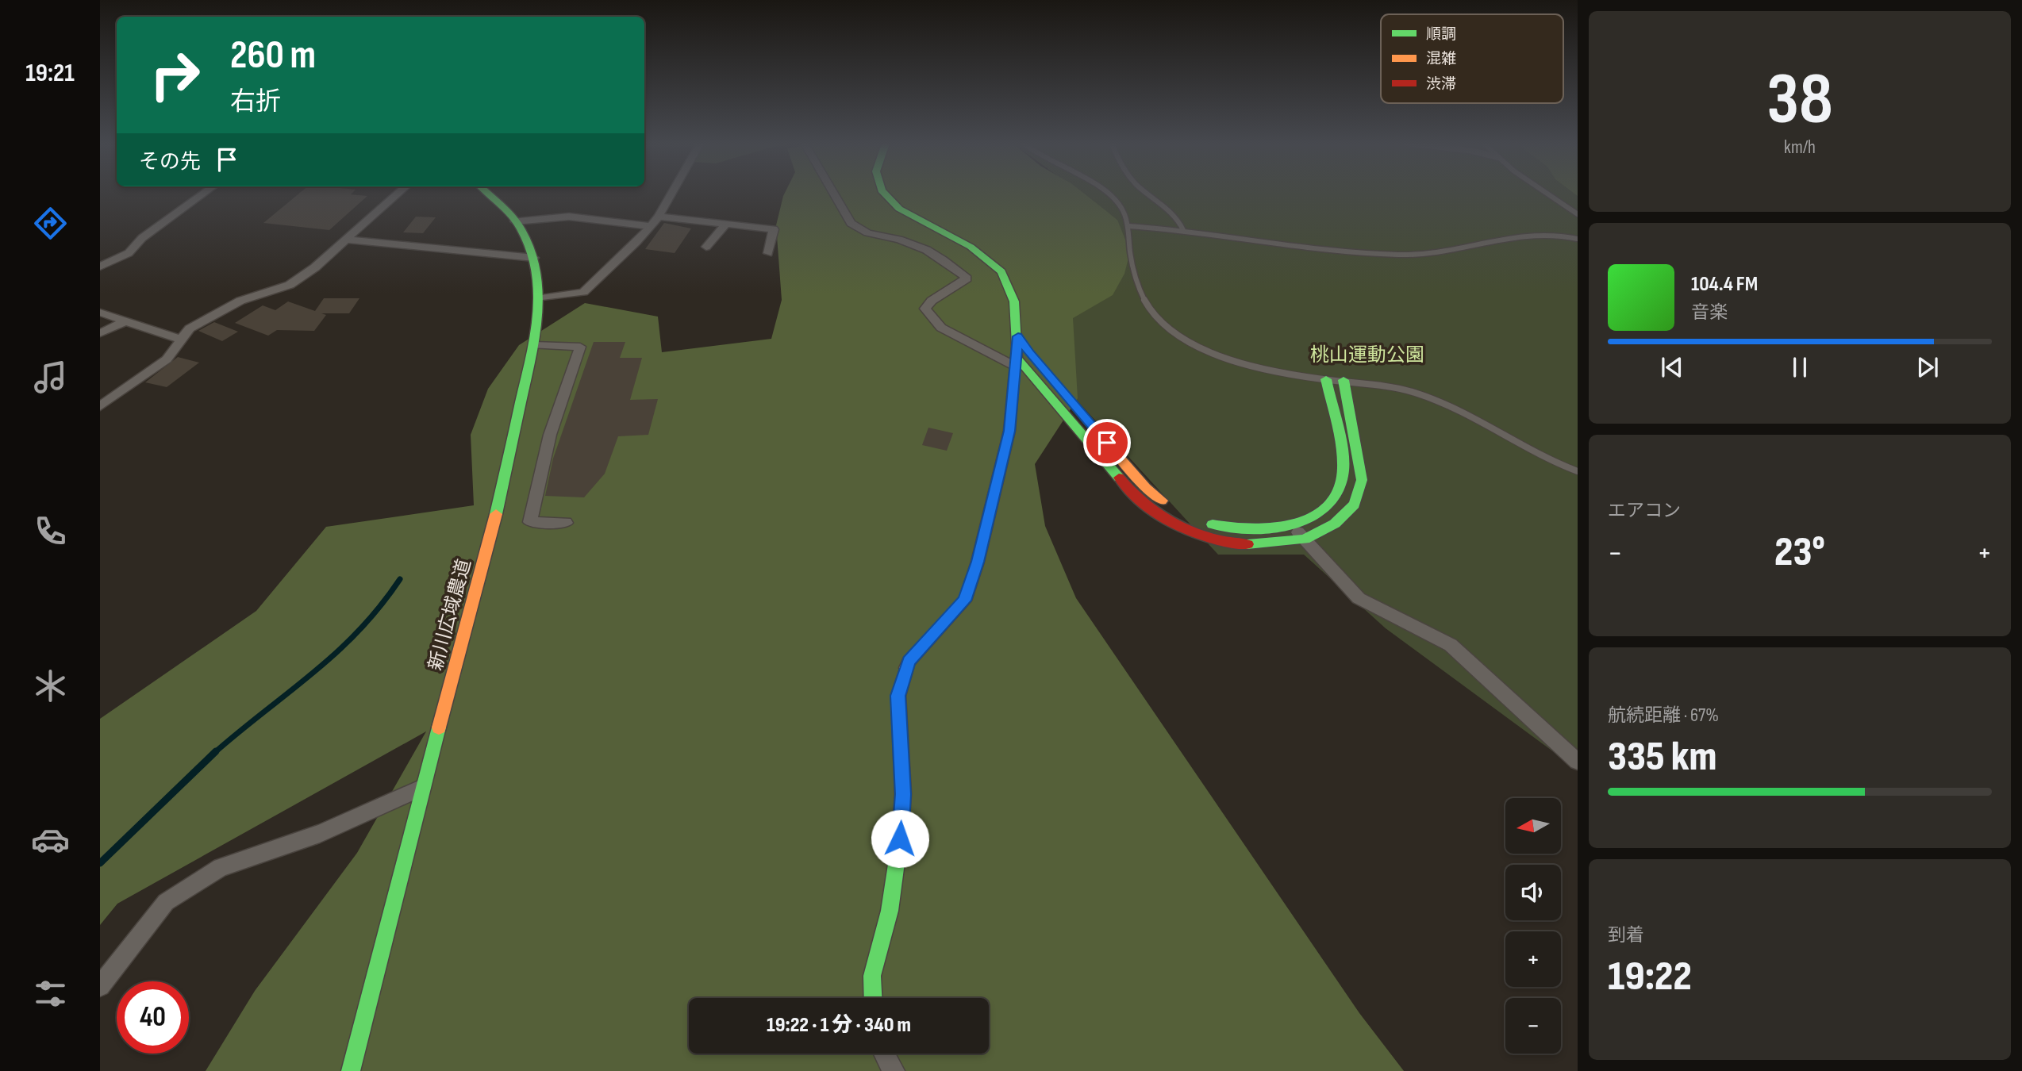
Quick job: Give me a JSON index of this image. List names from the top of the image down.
{
  "streets": {
    "street": ["新川広域農道"]
  },
  "parks": ["桃山運動公園"],
  "legend": ["順調", "混雑", "渋滞"],
  "north": "left",
  "page": {
    "tabs": "19:21",
    "tile": [
      ["38", "km/h"],
      "エアコン",
      ["航続距離 · 67%", "335 km"],
      ["到着", "19:22"]
    ],
    "turn": ["260 m", "右折"],
    "then": "その先",
    "song": ["104.4 FM", "音楽"],
    "heat": ["−", "23°", "+"],
    "map_buttons": ["+", "−"],
    "limit": "40",
    "trip": "19:22 · 1 分 · 340 m"
  }
}
